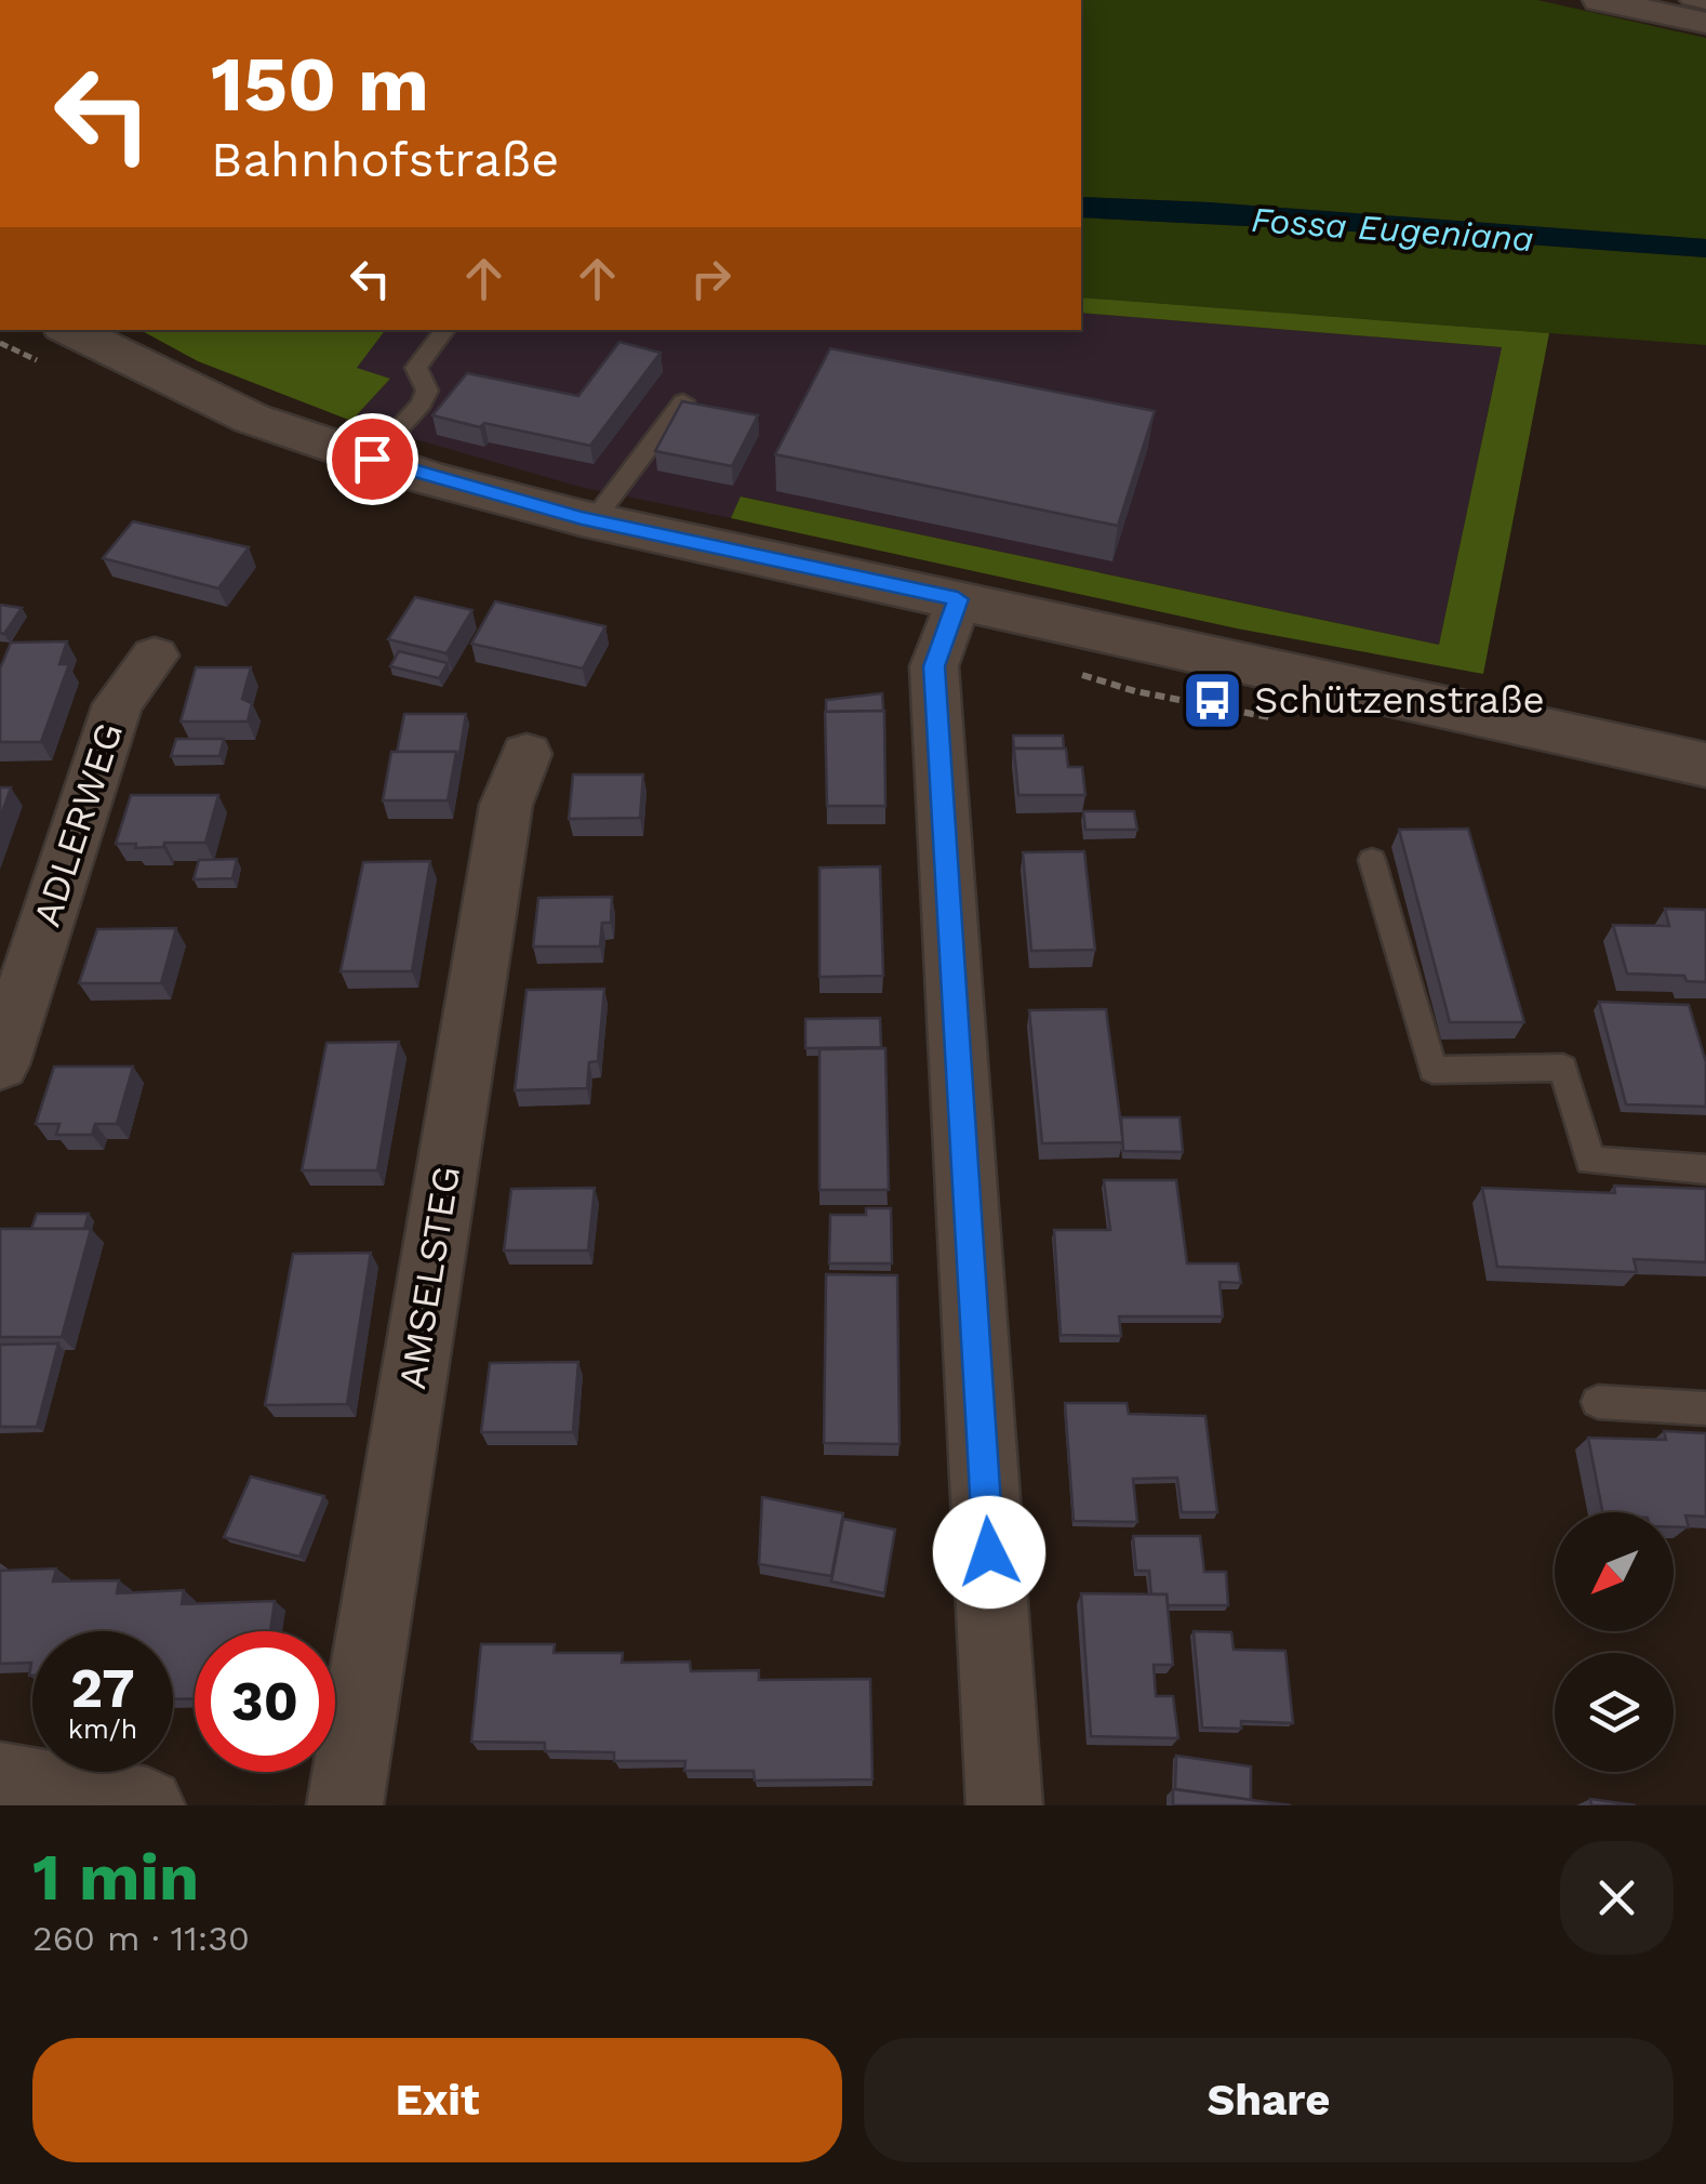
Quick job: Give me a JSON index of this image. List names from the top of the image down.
{
  "streets": {
    "street": ["ADLERWEG", "AMSELSTEG"]
  },
  "water": ["Fossa Eugeniana"],
  "places": {
    "bus stop": ["Schützenstraße"]
  },
  "north": "bottom left",
  "page": {
    "turn": ["150 m", "Bahnhofstraße"],
    "speed": "27 km/h",
    "limit": "30",
    "heading": ["1 min", "260 m · 11:30"],
    "buttons": ["Exit", "Share"]
  }
}
